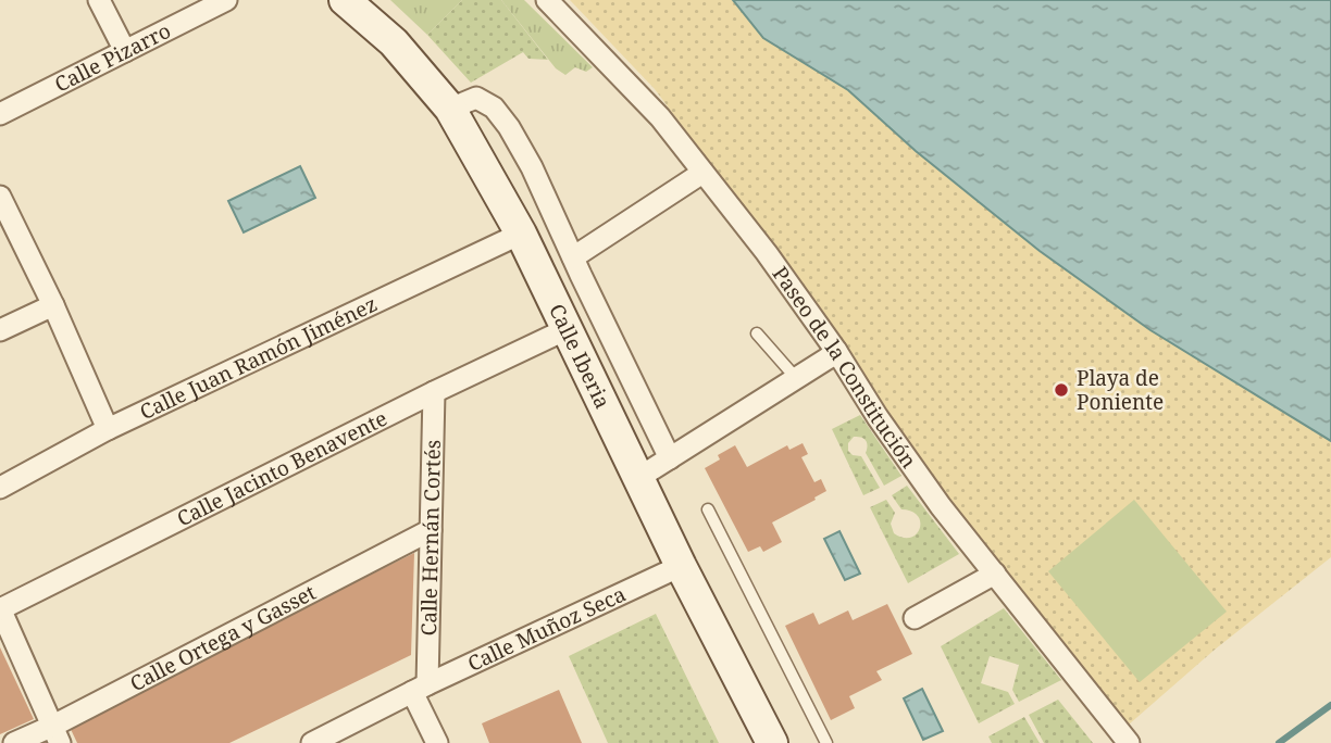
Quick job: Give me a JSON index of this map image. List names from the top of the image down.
{
  "streets": {
    "main road": ["Calle Iberia"],
    "street": [
      "Calle Pizarro",
      "Calle Juan Ramón Jiménez",
      "Paseo de la Constitución",
      "Calle Jacinto Benavente",
      "Calle Hernán Cortés",
      "Calle Muñoz Seca",
      "Calle Ortega y Gasset"
    ]
  },
  "crossings": [
    ["Calle Iberia", "Calle Juan Ramón Jiménez"],
    ["Calle Iberia", "Calle Jacinto Benavente"],
    ["Calle Iberia", "Calle Muñoz Seca"],
    ["Calle Jacinto Benavente", "Calle Hernán Cortés"],
    ["Calle Hernán Cortés", "Calle Muñoz Seca"],
    ["Calle Hernán Cortés", "Calle Ortega y Gasset"]
  ],
  "places": ["Playa de Poniente"]
}
